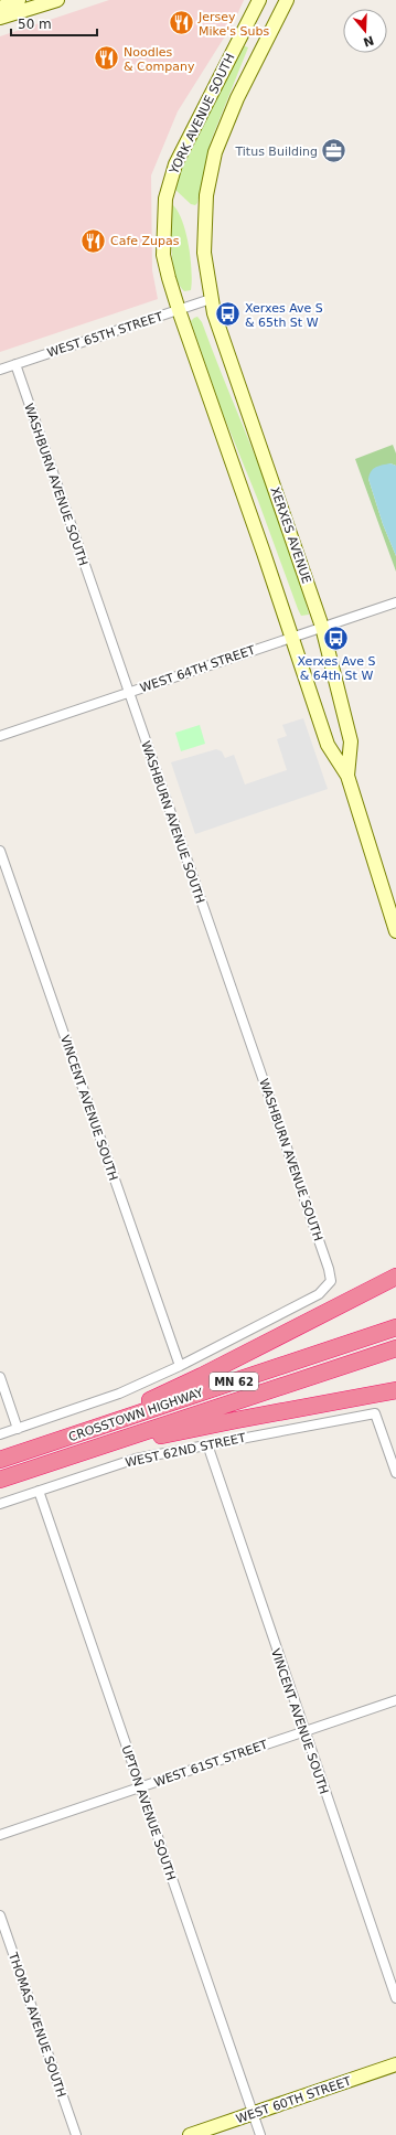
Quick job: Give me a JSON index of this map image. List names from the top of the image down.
{
  "streets": {
    "highway": ["MN 62", "CROSSTOWN HIGHWAY"],
    "street": [
      "YORK AVENUE SOUTH",
      "WEST 65TH STREET",
      "WASHBURN AVENUE SOUTH",
      "XERXES AVENUE",
      "WEST 64TH STREET",
      "VINCENT AVENUE SOUTH",
      "WEST 62ND STREET",
      "WEST 61ST STREET",
      "UPTON AVENUE SOUTH",
      "THOMAS AVENUE SOUTH",
      "WEST 60TH STREET"
    ]
  },
  "crossings": [
    ["YORK AVENUE SOUTH", "WEST 65TH STREET"],
    ["YORK AVENUE SOUTH", "XERXES AVENUE"],
    ["WEST 65TH STREET", "WASHBURN AVENUE SOUTH"],
    ["WEST 65TH STREET", "XERXES AVENUE"],
    ["WASHBURN AVENUE SOUTH", "WEST 64TH STREET"],
    ["WASHBURN AVENUE SOUTH", "VINCENT AVENUE SOUTH"],
    ["XERXES AVENUE", "WEST 64TH STREET"],
    ["VINCENT AVENUE SOUTH", "WEST 62ND STREET"],
    ["VINCENT AVENUE SOUTH", "WEST 61ST STREET"],
    ["WEST 62ND STREET", "UPTON AVENUE SOUTH"],
    ["WEST 61ST STREET", "UPTON AVENUE SOUTH"],
    ["UPTON AVENUE SOUTH", "WEST 60TH STREET"]
  ],
  "places": {
    "restaurant": ["Jersey Mike's Subs", "Noodles & Company", "Cafe Zupas"],
    "office": ["Titus Building"],
    "bus stop": ["Xerxes Ave S & 65th St W", "Xerxes Ave S & 64th St W"]
  },
  "scale_bar": "50 m",
  "north": "bottom"
}
